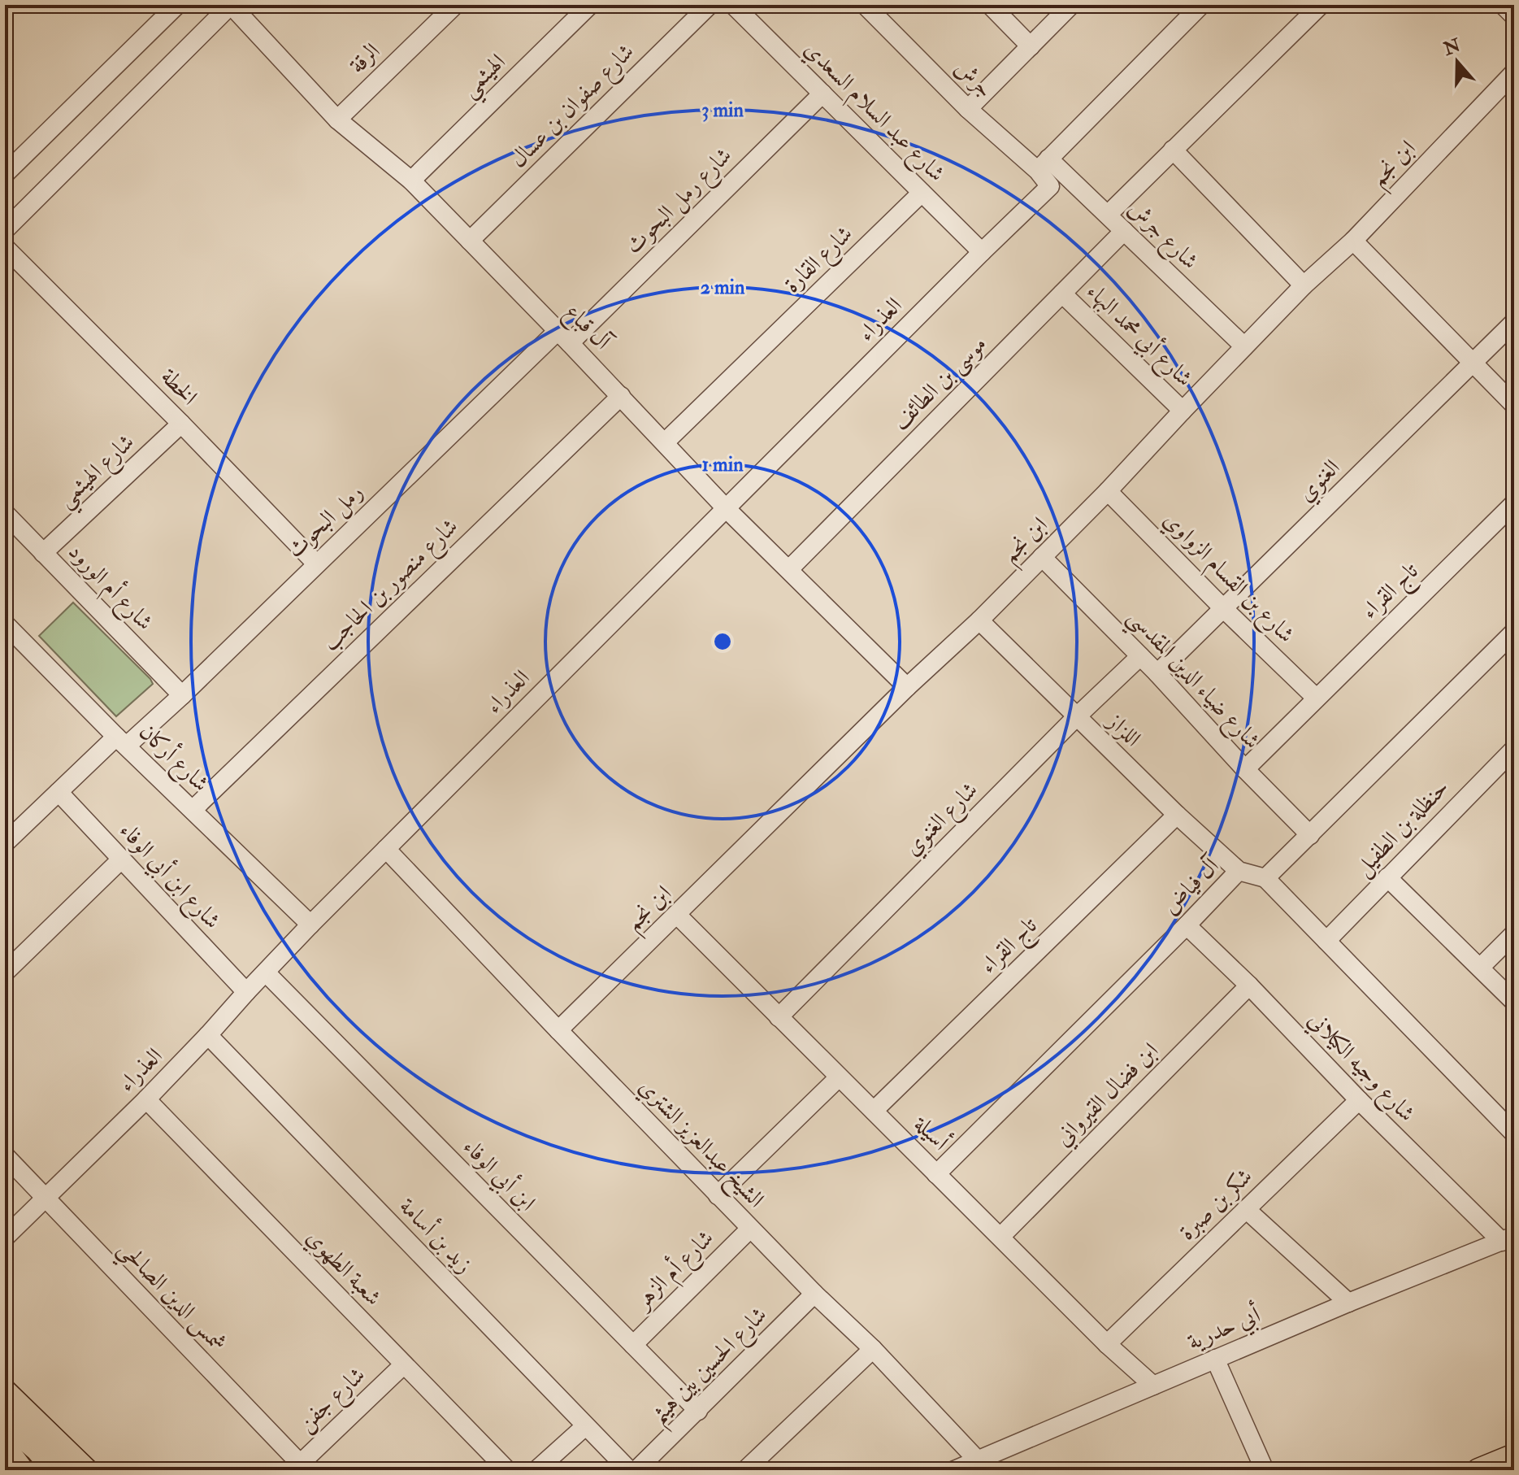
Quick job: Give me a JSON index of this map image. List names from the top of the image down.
{
  "streets": {
    "street": [
      "الرقة",
      "الهيثمي",
      "جرش",
      "شارع صفوان بن عسال",
      "شارع عبد السلام السعدي",
      "ابن نجم",
      "شارع رمل البحوث",
      "شارع جرش",
      "شارع القارة",
      "العذراء",
      "آل قباع",
      "شارع أبي محمد البهاء",
      "موسى بن الطائف",
      "الخطة",
      "شارع الهيثمي",
      "الغنوي",
      "رمل البحوث",
      "شارع بن القسام الزواوي",
      "شارع منصور بن الحاجب",
      "شارع أم الورود",
      "تاج القراء",
      "شارع ضياء الدين المقدسي",
      "اللزاز",
      "شارع أركان",
      "شارع الغنوي",
      "حنظلة بن الطفيل",
      "شارع ابن أبي الوفاء",
      "آل فياض",
      "شارع وجيه الكيلاني",
      "ابن فضال القيرواني",
      "أسيلة",
      "الشيخ عبدالعزيز الشتري",
      "ابن أبي الوفاء",
      "شكر بن صبرة",
      "زيد بن أسامة",
      "شعبة الطهوي",
      "شارع أم الزهر",
      "شمس الدين الصالحي",
      "أبي حدرية",
      "شارع الحسين بين هيثم",
      "شارع جفن"
    ]
  },
  "crossings": [
    ["الرقة", "آل قباع"],
    ["الهيثمي", "آل قباع"],
    ["جرش", "شارع جرش"],
    ["جرش", "العذراء"],
    ["شارع صفوان بن عسال", "آل قباع"],
    ["شارع عبد السلام السعدي", "شارع رمل البحوث"],
    ["شارع عبد السلام السعدي", "شارع القارة"],
    ["شارع عبد السلام السعدي", "العذراء"],
    ["ابن نجم", "شارع جرش"],
    ["ابن نجم", "آل قباع"],
    ["ابن نجم", "شارع أبي محمد البهاء"],
    ["ابن نجم", "شارع بن القسام الزواوي"],
    ["ابن نجم", "شارع ضياء الدين المقدسي"],
    ["ابن نجم", "اللزاز"],
    ["ابن نجم", "أسيلة"],
    ["ابن نجم", "الشيخ عبدالعزيز الشتري"],
    ["شارع رمل البحوث", "آل قباع"],
    ["شارع رمل البحوث", "رمل البحوث"],
    ["شارع جرش", "موسى بن الطائف"],
    ["شارع القارة", "آل قباع"],
    ["العذراء", "آل قباع"],
    ["العذراء", "شارع أركان"],
    ["العذراء", "شارع ابن أبي الوفاء"],
    ["العذراء", "الشيخ عبدالعزيز الشتري"],
    ["العذراء", "ابن أبي الوفاء"],
    ["العذراء", "زيد بن أسامة"],
    ["العذراء", "شعبة الطهوي"],
    ["العذراء", "شمس الدين الصالحي"],
    ["آل قباع", "موسى بن الطائف"],
    ["آل قباع", "رمل البحوث"],
    ["آل قباع", "شارع منصور بن الحاجب"],
    ["شارع أبي محمد البهاء", "موسى بن الطائف"],
    ["الخطة", "شارع الهيثمي"],
    ["الخطة", "رمل البحوث"],
    ["شارع الهيثمي", "شارع أم الورود"],
    ["الغنوي", "شارع بن القسام الزواوي"],
    ["الغنوي", "شارع ضياء الدين المقدسي"],
    ["رمل البحوث", "شارع أم الورود"],
    ["رمل البحوث", "شارع أركان"],
    ["شارع بن القسام الزواوي", "تاج القراء"],
    ["شارع منصور بن الحاجب", "شارع أركان"],
    ["تاج القراء", "شارع ضياء الدين المقدسي"],
    ["تاج القراء", "اللزاز"],
    ["تاج القراء", "أسيلة"],
    ["شارع ضياء الدين المقدسي", "شارع الغنوي"],
    ["اللزاز", "شارع الغنوي"],
    ["اللزاز", "آل فياض"],
    ["شارع الغنوي", "أسيلة"],
    ["آل فياض", "شارع وجيه الكيلاني"],
    ["آل فياض", "أسيلة"],
    ["شارع وجيه الكيلاني", "ابن فضال القيرواني"],
    ["شارع وجيه الكيلاني", "شكر بن صبرة"],
    ["شارع وجيه الكيلاني", "أبي حدرية"],
    ["ابن فضال القيرواني", "أسيلة"],
    ["أسيلة", "شكر بن صبرة"],
    ["أسيلة", "أبي حدرية"],
    ["الشيخ عبدالعزيز الشتري", "شارع أم الزهر"],
    ["الشيخ عبدالعزيز الشتري", "أبي حدرية"],
    ["الشيخ عبدالعزيز الشتري", "شارع الحسين بين هيثم"],
    ["ابن أبي الوفاء", "شارع أم الزهر"],
    ["ابن أبي الوفاء", "شارع الحسين بين هيثم"],
    ["شعبة الطهوي", "شارع جفن"],
    ["شمس الدين الصالحي", "شارع جفن"]
  ],
  "north": "top",
  "rings": ["3 min", "2 min", "1 min"]
}
